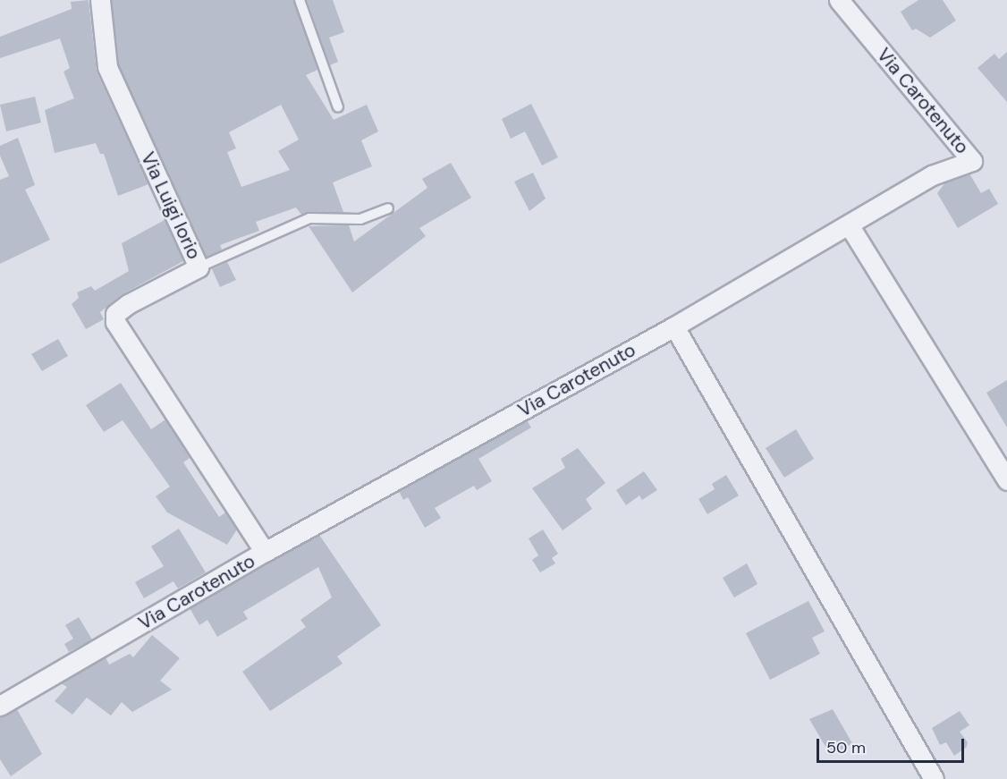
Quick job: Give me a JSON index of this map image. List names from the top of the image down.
{
  "streets": {
    "street": ["Via Carotenuto", "Via Luigi Iorio"]
  },
  "crossings": [
    ["Via Carotenuto", "Via Luigi Iorio"]
  ],
  "scale_bar": "50 m"
}
